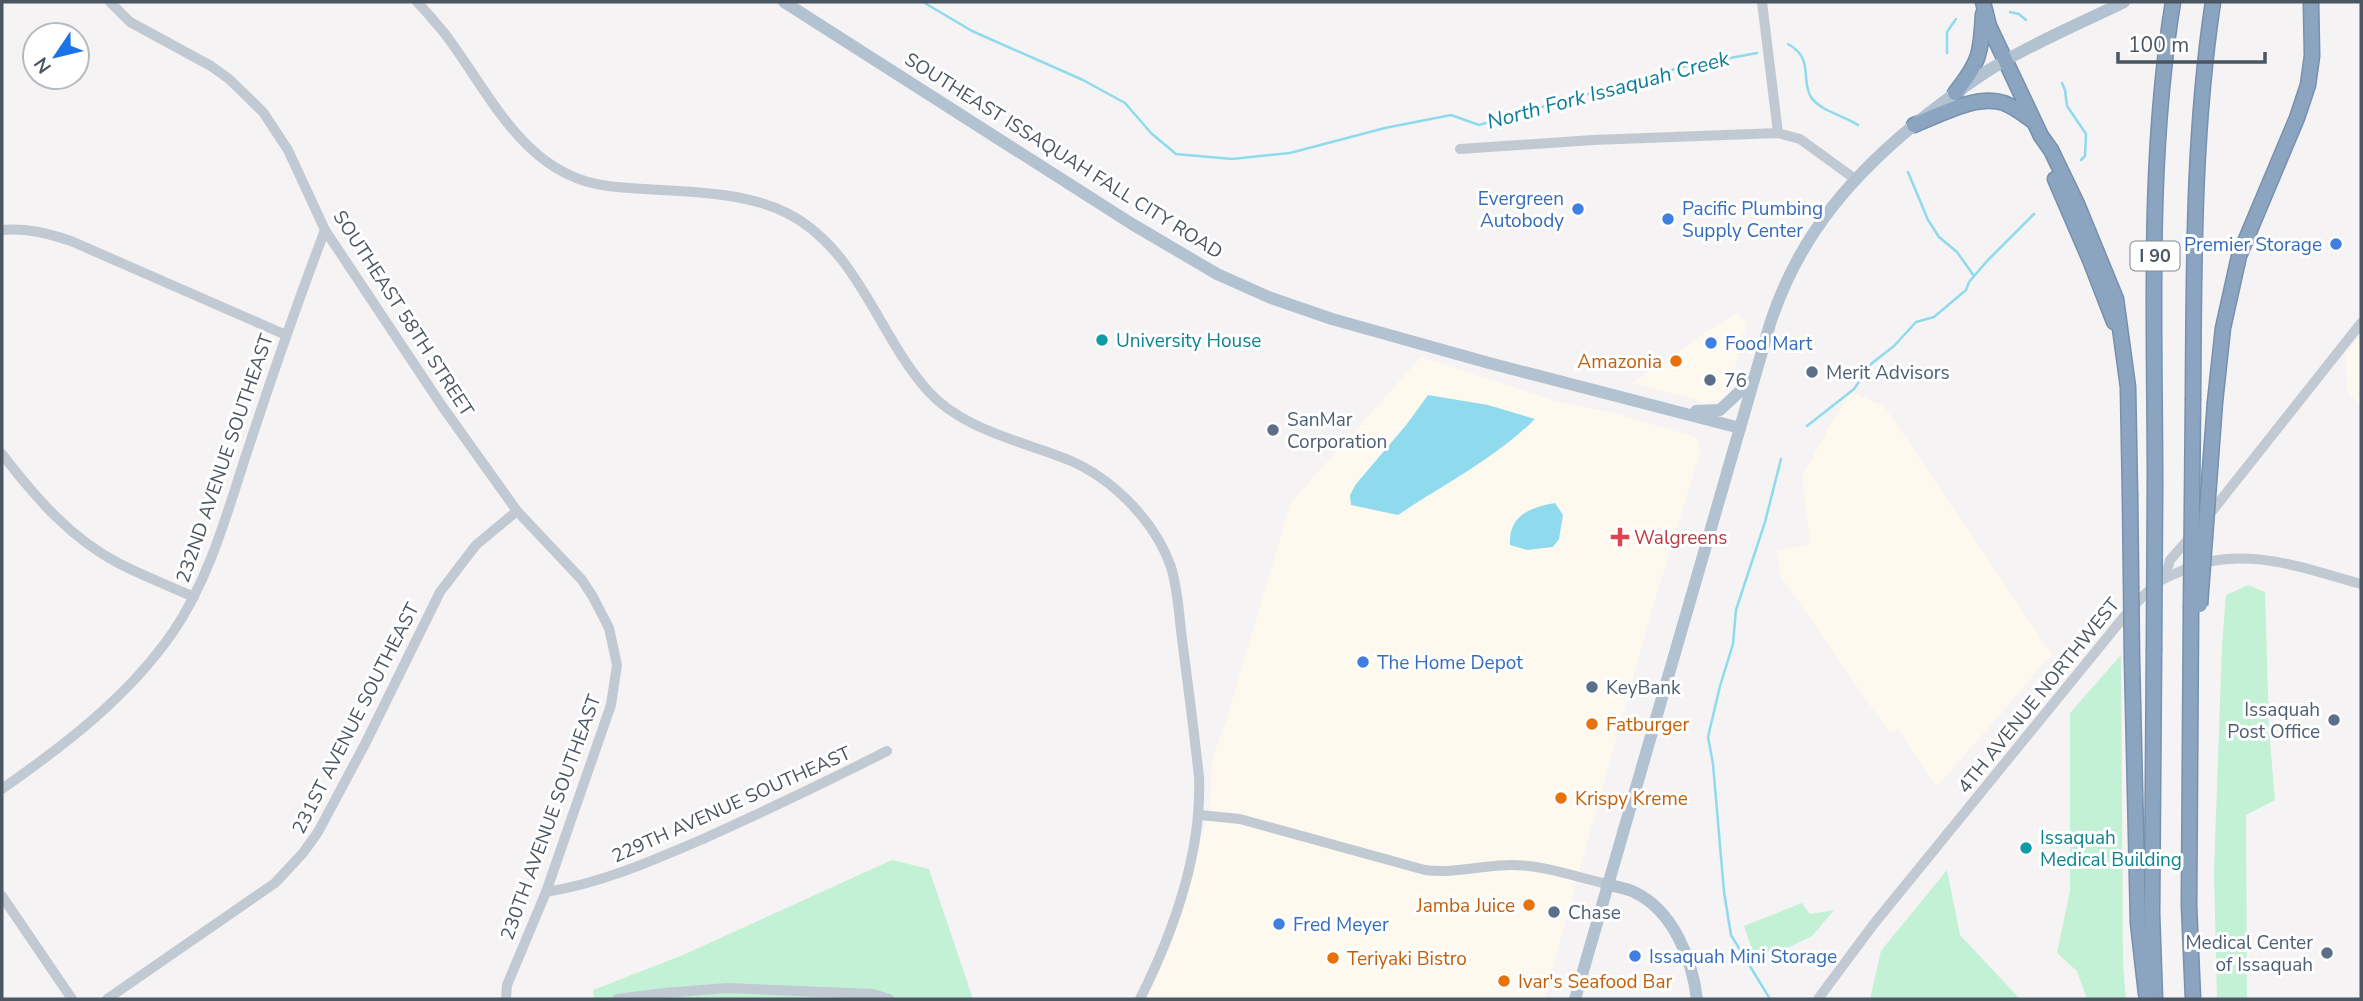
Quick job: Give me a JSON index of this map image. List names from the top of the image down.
{
  "streets": {
    "highway": ["I 90"],
    "main road": ["SOUTHEAST ISSAQUAH FALL CITY ROAD"],
    "street": [
      "SOUTHEAST 58TH STREET",
      "232ND AVENUE SOUTHEAST",
      "4TH AVENUE NORTHWEST",
      "231ST AVENUE SOUTHEAST",
      "229TH AVENUE SOUTHEAST",
      "230TH AVENUE SOUTHEAST"
    ]
  },
  "crossings": [
    ["SOUTHEAST 58TH STREET", "232ND AVENUE SOUTHEAST"],
    ["SOUTHEAST 58TH STREET", "231ST AVENUE SOUTHEAST"],
    ["SOUTHEAST 58TH STREET", "230TH AVENUE SOUTHEAST"],
    ["229TH AVENUE SOUTHEAST", "230TH AVENUE SOUTHEAST"]
  ],
  "water": ["North Fork Issaquah Creek"],
  "places": {
    "other": [
      "Evergreen Autobody",
      "Pacific Plumbing Supply Center",
      "Premier Storage",
      "University House",
      "Food Mart",
      "Amazonia",
      "Merit Advisors",
      "76",
      "SanMar Corporation",
      "The Home Depot",
      "KeyBank",
      "Issaquah Post Office",
      "Fatburger",
      "Krispy Kreme",
      "Issaquah Medical Building",
      "Jamba Juice",
      "Chase",
      "Fred Meyer",
      "Medical Center of Issaquah",
      "Issaquah Mini Storage",
      "Teriyaki Bistro",
      "Ivar's Seafood Bar"
    ],
    "health": ["Walgreens"]
  },
  "scale_bar": "100 m",
  "north": "bottom left"
}
